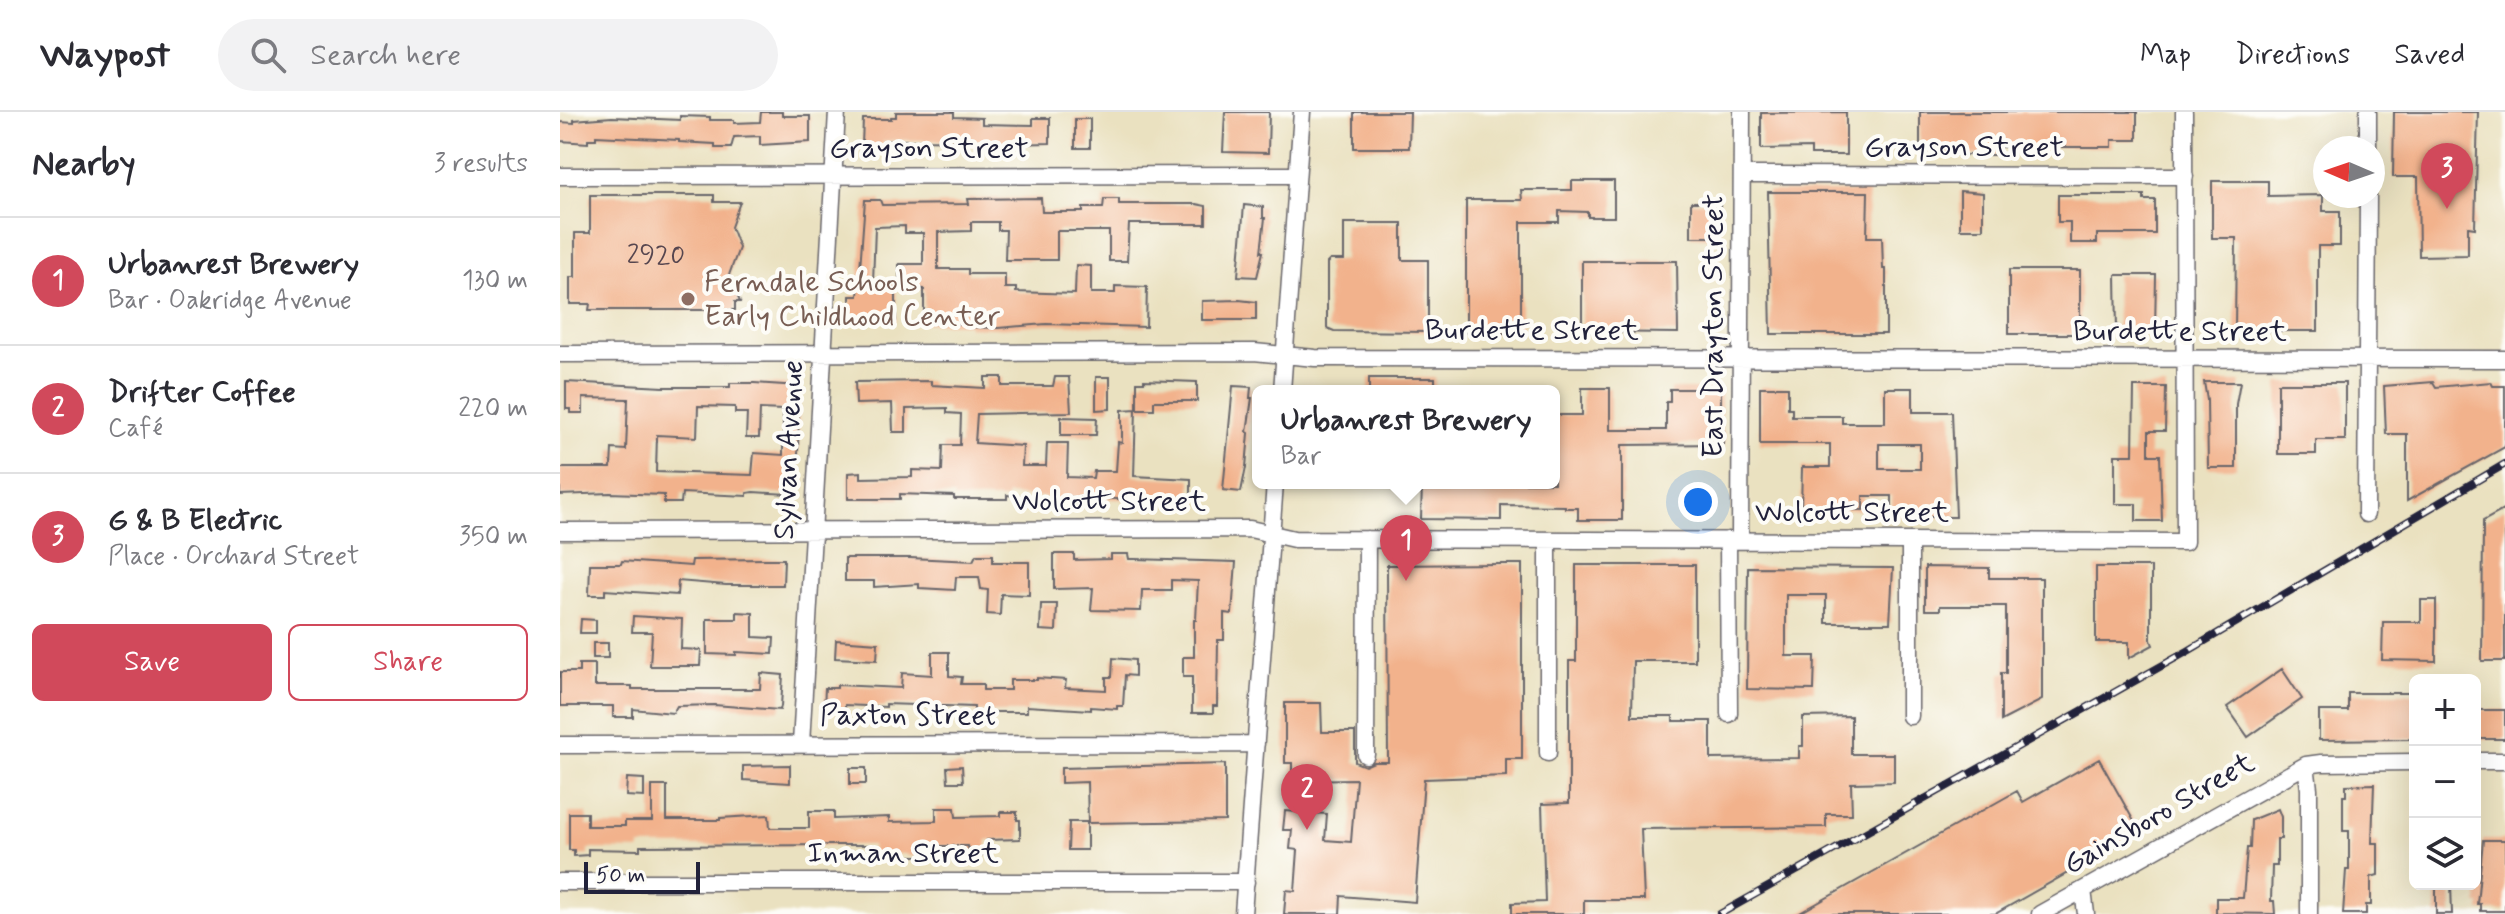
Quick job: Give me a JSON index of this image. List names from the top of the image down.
{
  "streets": {
    "street": [
      "Grayson Street",
      "East Drayton Street",
      "Burdette Street",
      "Sylvan Avenue",
      "Wolcott Street",
      "Paxton Street",
      "Gainsboro Street",
      "Inman Street"
    ]
  },
  "crossings": [
    ["Grayson Street", "East Drayton Street"],
    ["Grayson Street", "Sylvan Avenue"],
    ["East Drayton Street", "Burdette Street"],
    ["East Drayton Street", "Wolcott Street"],
    ["Burdette Street", "Sylvan Avenue"],
    ["Burdette Street", "Wolcott Street"],
    ["Sylvan Avenue", "Wolcott Street"],
    ["Sylvan Avenue", "Paxton Street"]
  ],
  "places": ["Ferndale Schools Early Childhood Center"],
  "house_numbers": ["2920"],
  "scale_bar": "50 m",
  "north": "left",
  "page": {
    "header": "Waypost",
    "search": "Search here",
    "nav": ["Map", "Directions", "Saved"],
    "heading": ["Nearby", "3 results"],
    "pins": ["3", "1", "2"],
    "list": [
      {
        "mark": "1",
        "name": "Urbanrest Brewery",
        "note": "Bar · Oakridge Avenue",
        "value": "130 m"
      },
      {
        "mark": "2",
        "name": "Drifter Coffee",
        "note": "Café",
        "value": "220 m"
      },
      {
        "mark": "3",
        "name": "G & B Electric",
        "note": "Place · Orchard Street",
        "value": "350 m"
      }
    ],
    "popup": ["Urbanrest Brewery", "Bar"],
    "buttons": ["Save", "Share"],
    "map_buttons": ["+", "−"],
    "scale": "50 m"
  }
}
